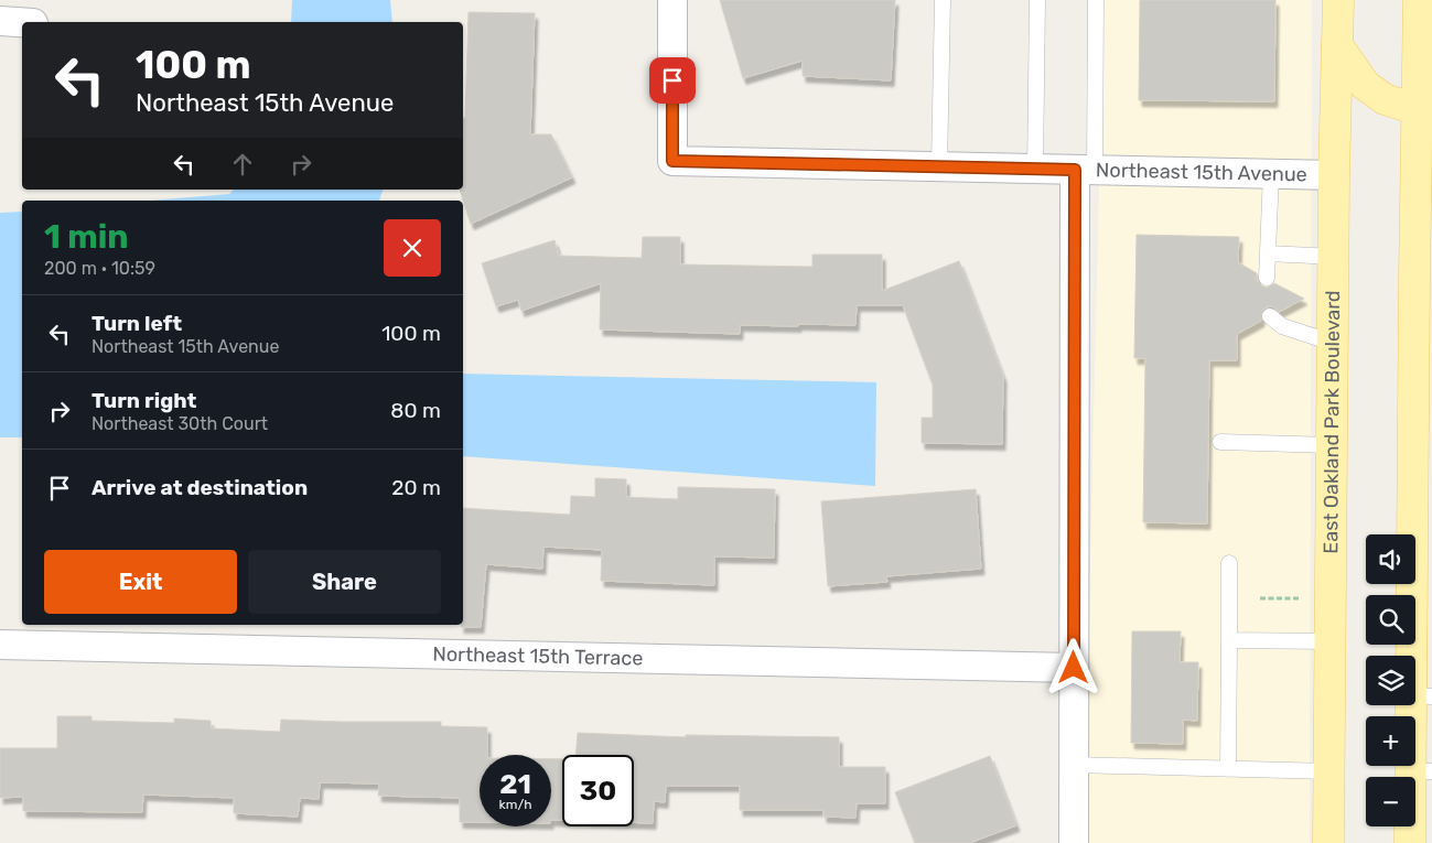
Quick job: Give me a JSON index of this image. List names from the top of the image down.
{
  "streets": {
    "main road": ["East Oakland Park Boulevard"],
    "street": ["Northeast 15th Avenue", "Northeast 15th Terrace"]
  },
  "crossings": [
    ["Northeast 15th Avenue", "East Oakland Park Boulevard"]
  ],
  "page": {
    "turn": ["100 m", "Northeast 15th Avenue"],
    "heading": ["1 min", "200 m · 10:59"],
    "list": [
      {
        "name": "Turn left",
        "note": "Northeast 15th Avenue",
        "value": "100 m"
      },
      {
        "name": "Turn right",
        "note": "Northeast 30th Court",
        "value": "80 m"
      },
      {
        "name": "Arrive at destination",
        "value": "20 m"
      }
    ],
    "map_buttons": ["+", "−"],
    "buttons": ["Exit", "Share"],
    "speed": "21 km/h",
    "limit": "30"
  }
}
